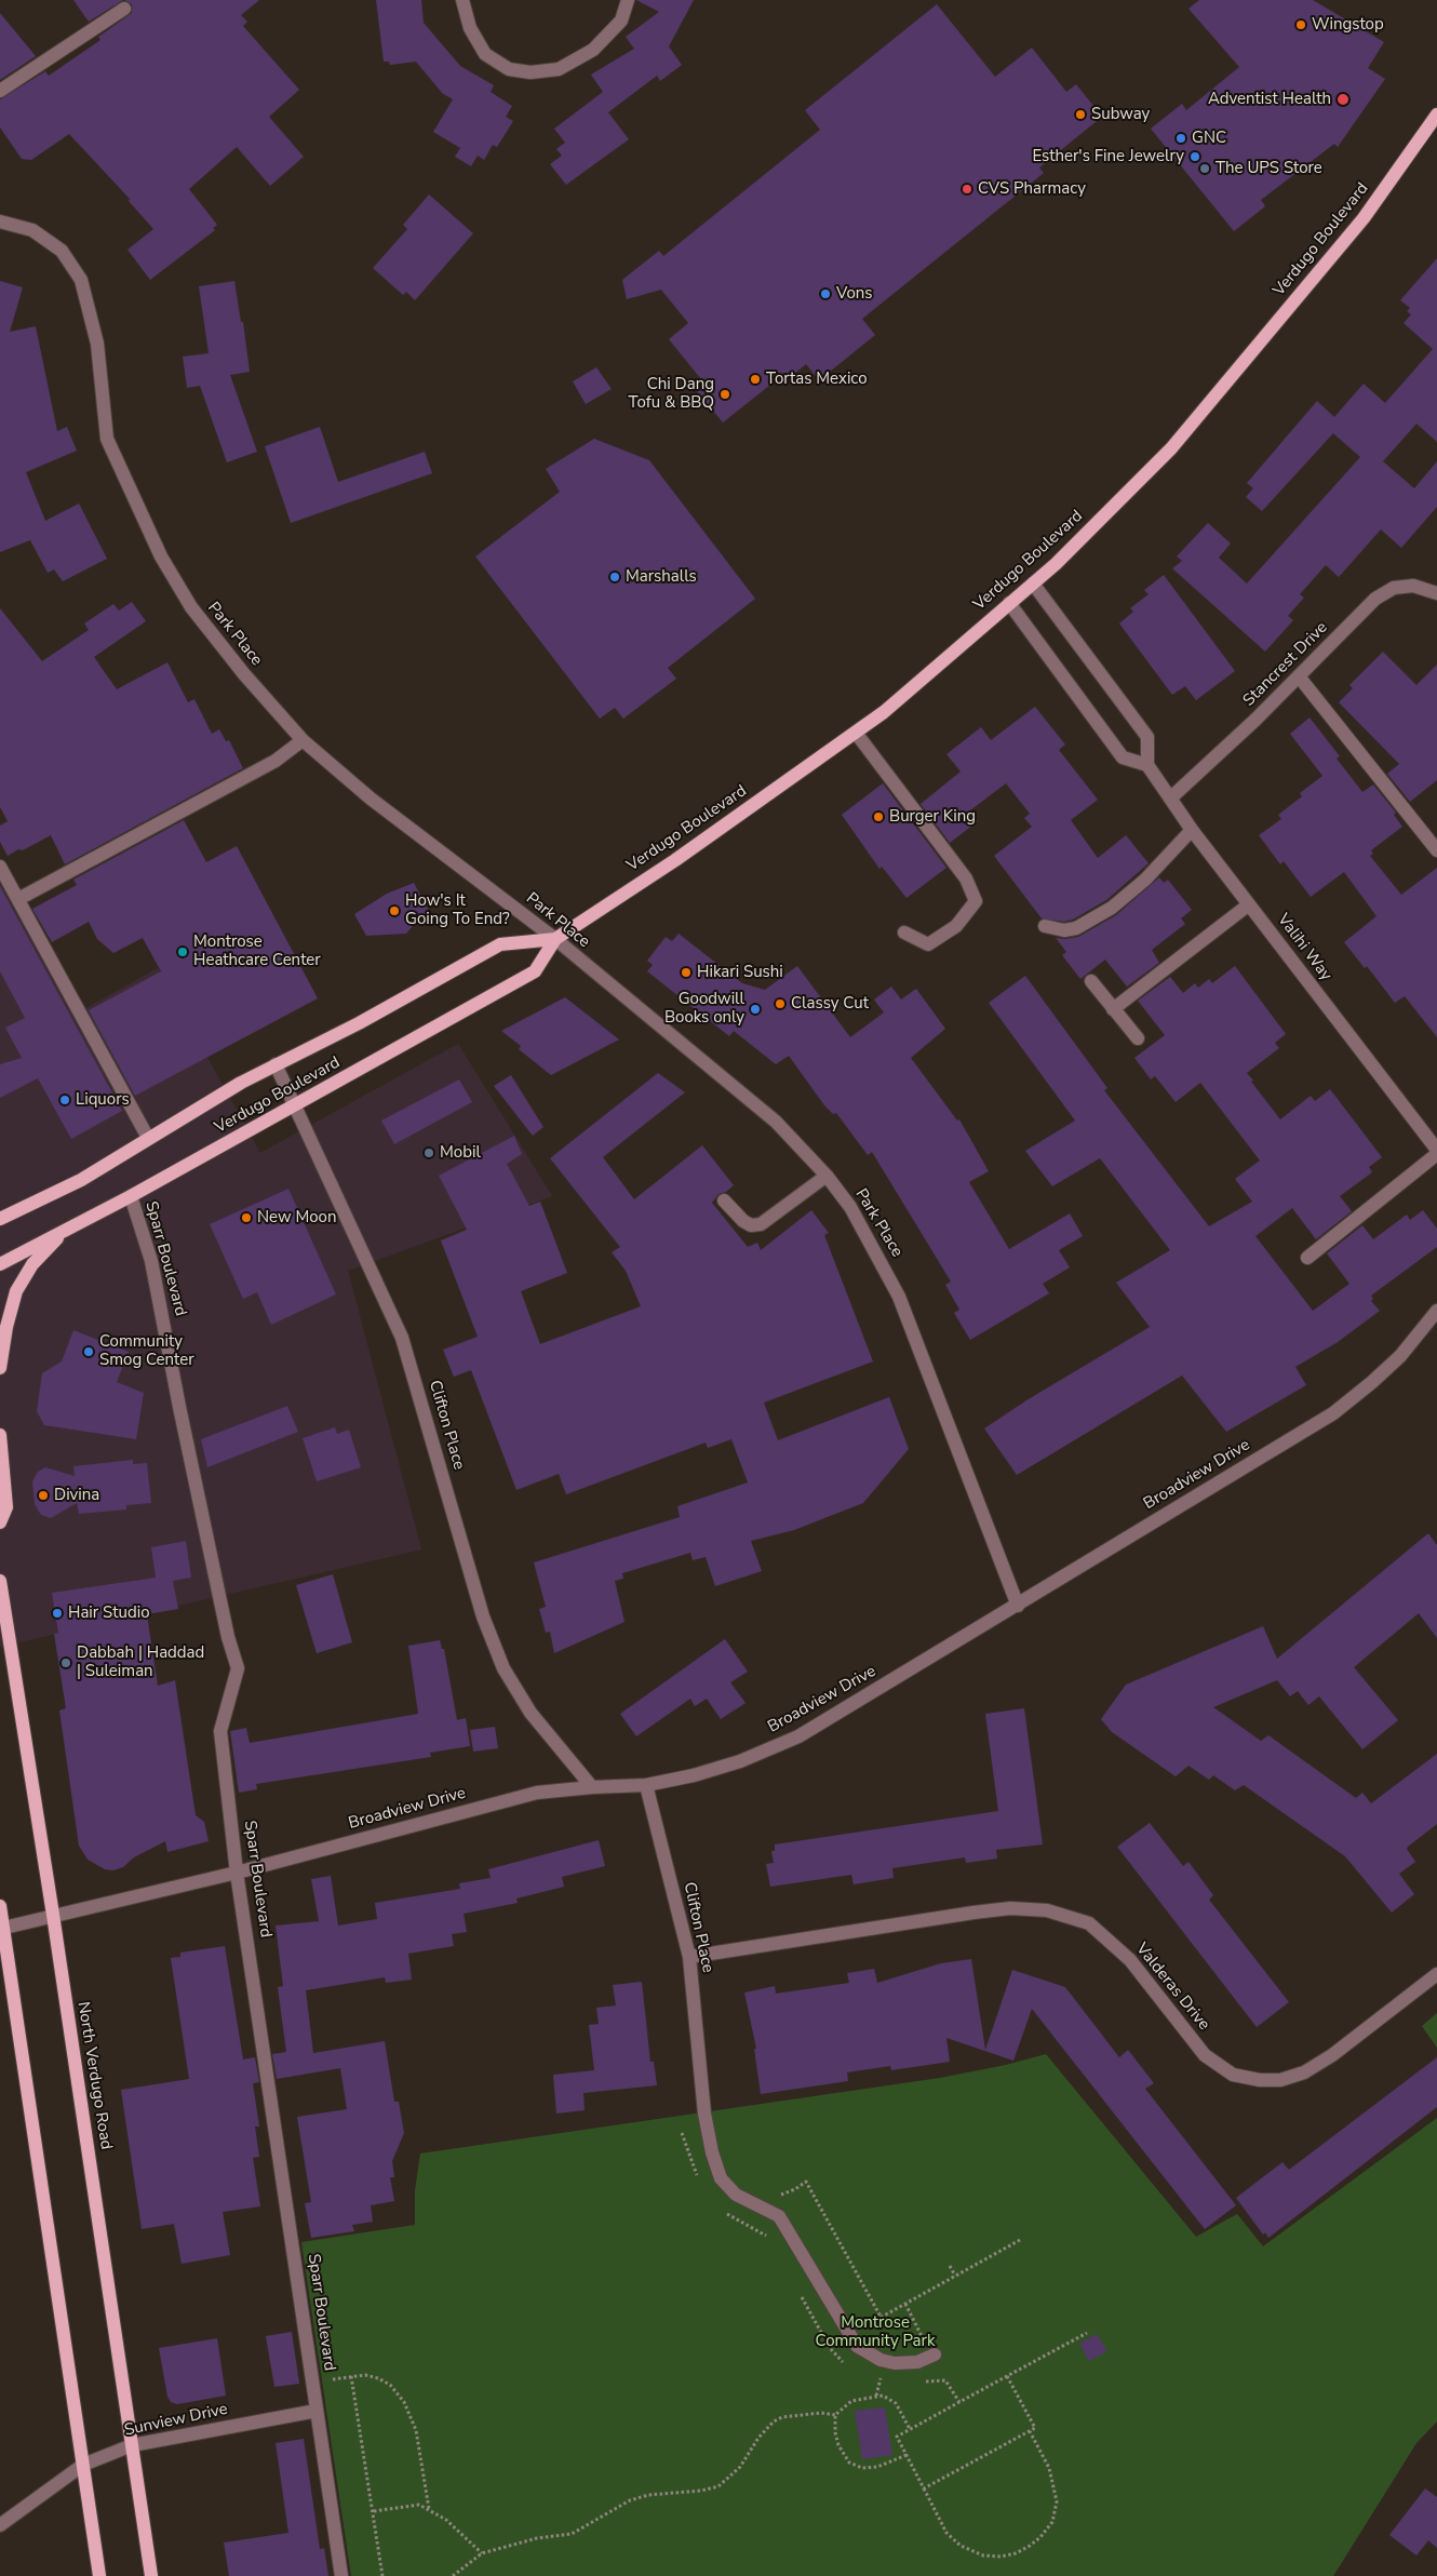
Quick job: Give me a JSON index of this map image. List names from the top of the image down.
{
  "streets": {
    "main road": ["Verdugo Boulevard", "North Verdugo Road"],
    "street": [
      "Park Place",
      "Stancrest Drive",
      "Valihi Way",
      "Sparr Boulevard",
      "Clifton Place",
      "Broadview Drive",
      "Valderas Drive",
      "Sunview Drive"
    ]
  },
  "crossings": [
    ["Verdugo Boulevard", "Park Place"],
    ["Verdugo Boulevard", "Sparr Boulevard"],
    ["Verdugo Boulevard", "Clifton Place"],
    ["Park Place", "Broadview Drive"],
    ["Stancrest Drive", "Valihi Way"],
    ["Sparr Boulevard", "Broadview Drive"],
    ["Sparr Boulevard", "Sunview Drive"],
    ["Clifton Place", "Broadview Drive"],
    ["Clifton Place", "Valderas Drive"],
    ["Broadview Drive", "North Verdugo Road"],
    ["North Verdugo Road", "Sunview Drive"]
  ],
  "parks": ["Montrose Community Park"],
  "places": [
    "Wingstop",
    "Adventist Health",
    "Subway",
    "GNC",
    "Esther's Fine Jewelry",
    "The UPS Store",
    "CVS Pharmacy",
    "Vons",
    "Tortas Mexico",
    "Chi Dang Tofu & BBQ",
    "Marshalls",
    "Burger King",
    "How's It Going To End?",
    "Montrose Heathcare Center",
    "Hikari Sushi",
    "Classy Cut",
    "Goodwill Books only",
    "Liquors",
    "Mobil",
    "New Moon",
    "Community Smog Center",
    "Divina",
    "Hair Studio",
    "Dabbah | Haddad | Suleiman"
  ]
}
